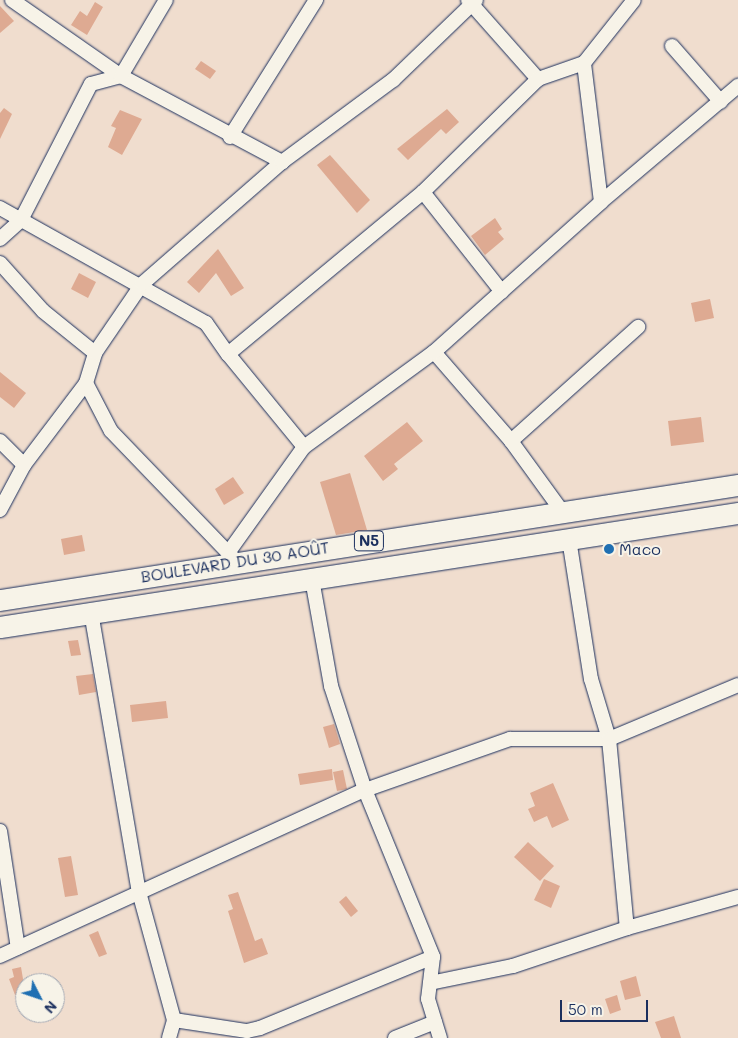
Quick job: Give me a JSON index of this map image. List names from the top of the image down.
{
  "streets": {
    "highway": ["N5", "BOULEVARD DU 30 AOÛT"]
  },
  "places": ["Maco"],
  "scale_bar": "50 m",
  "north": "bottom right"
}
